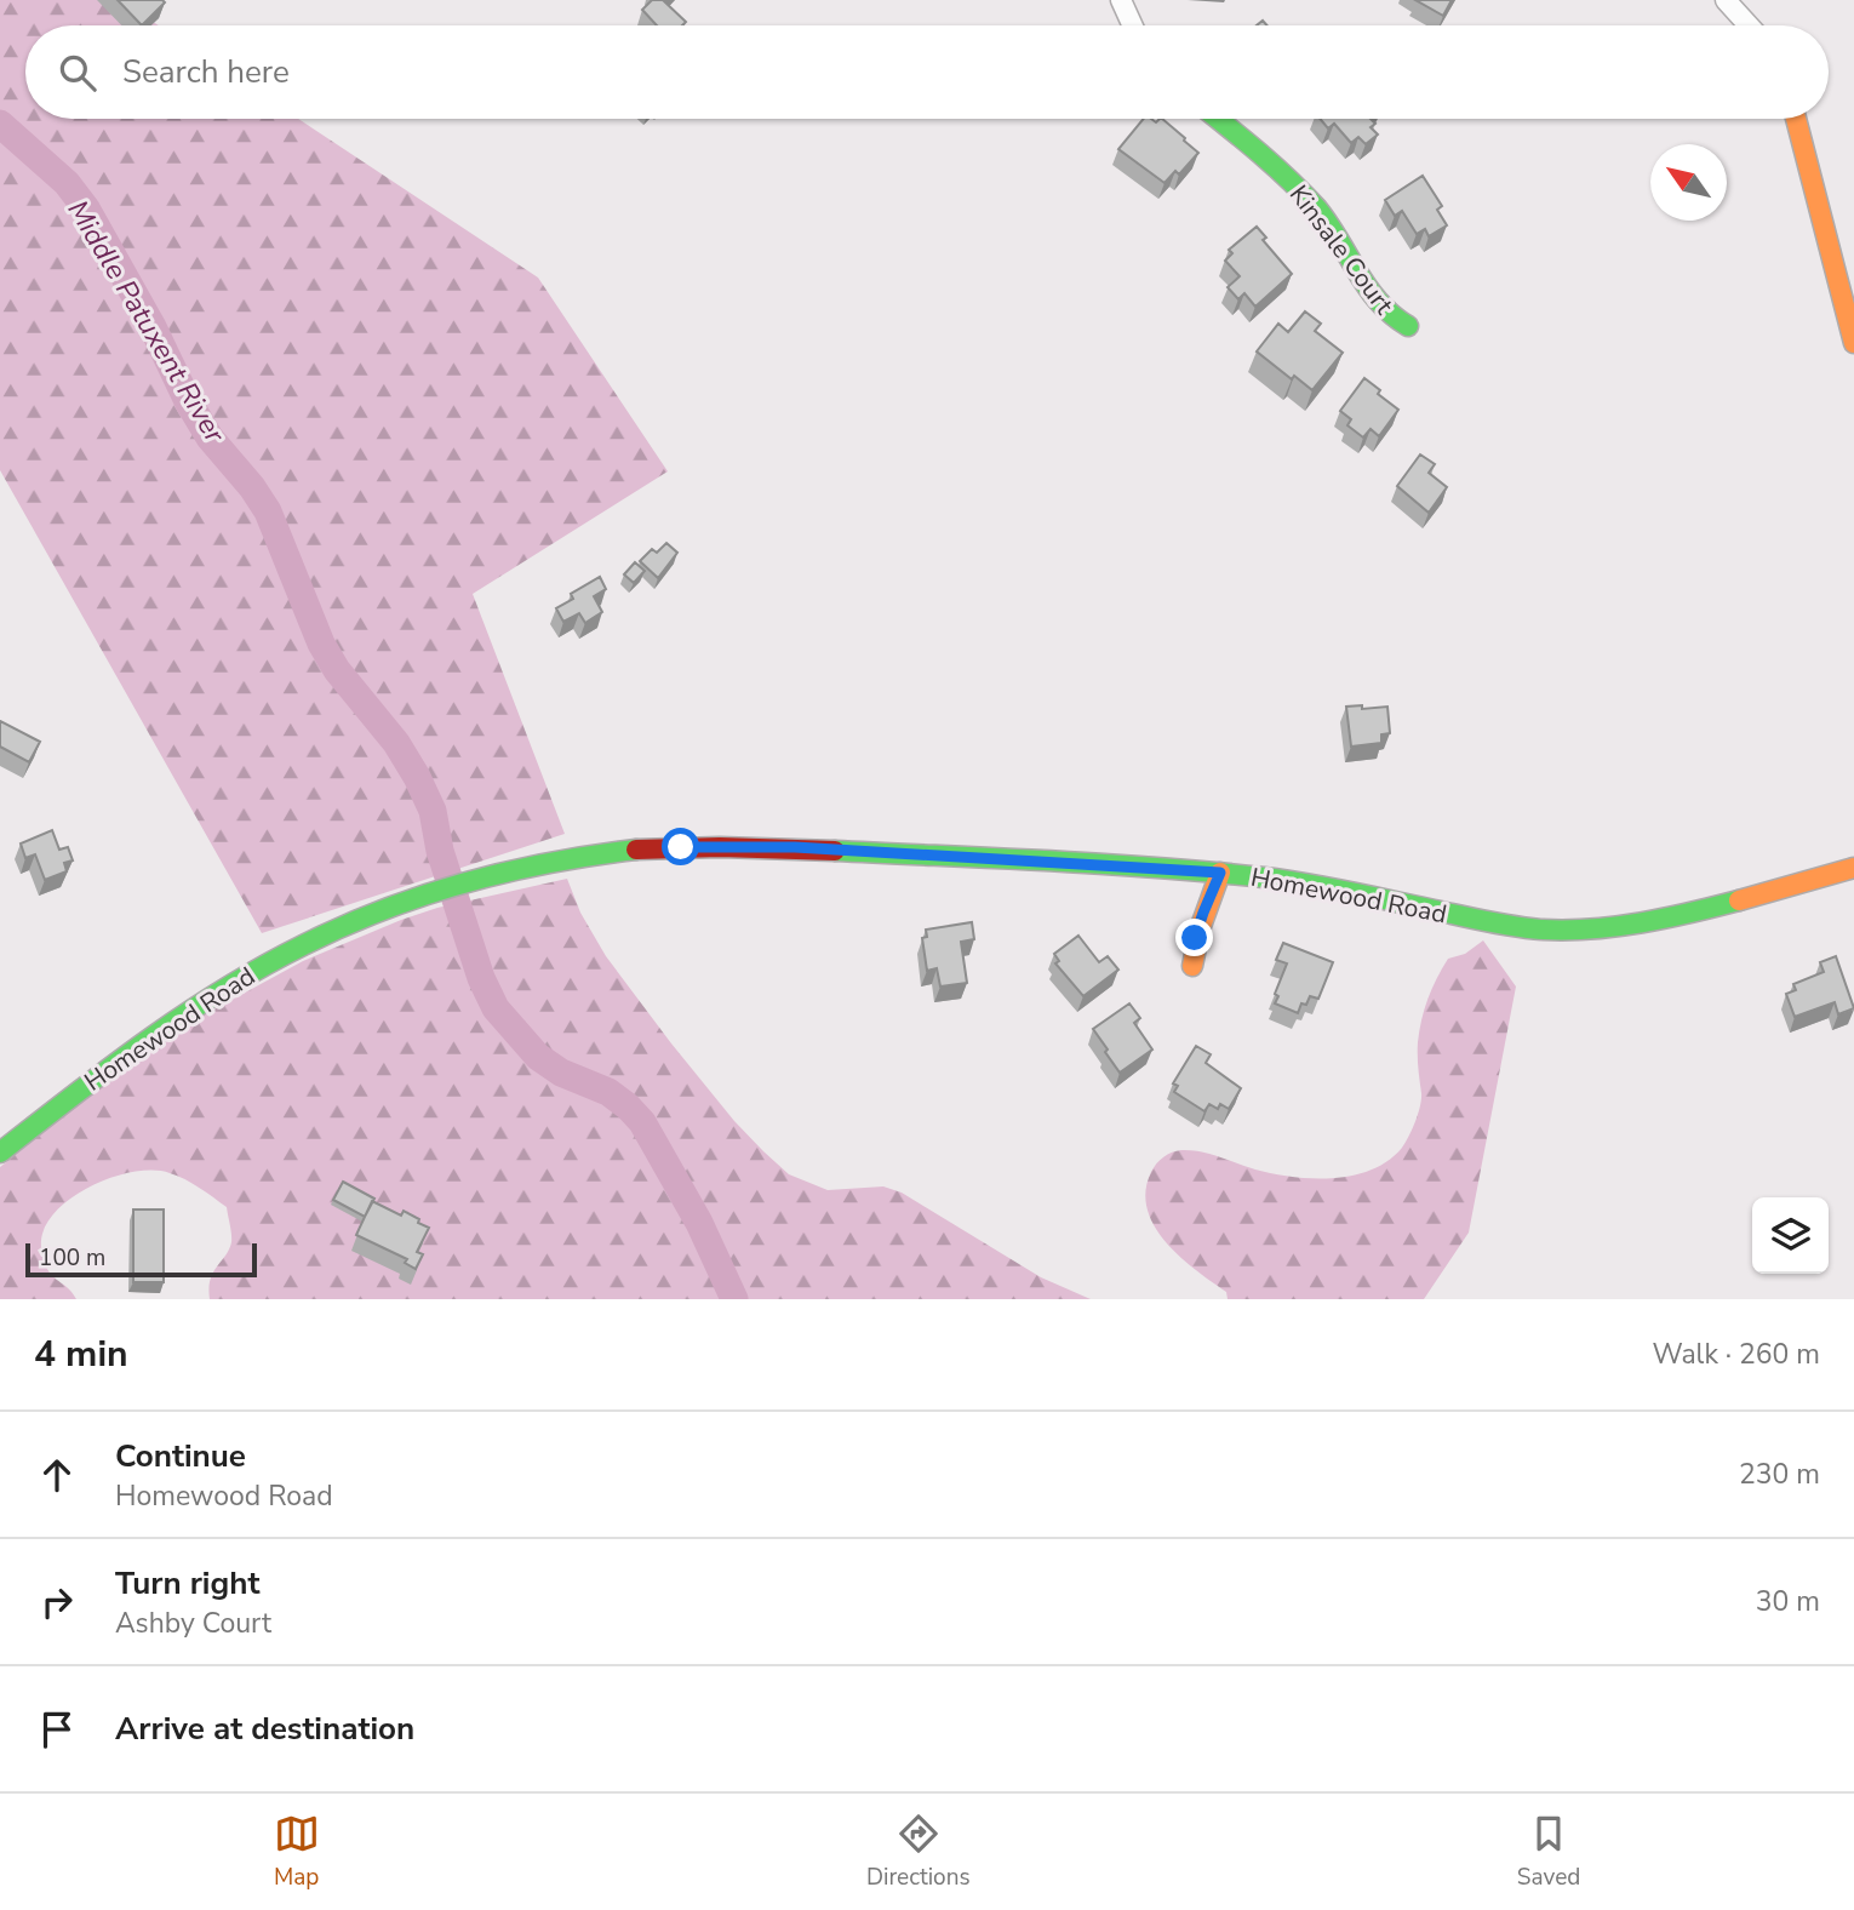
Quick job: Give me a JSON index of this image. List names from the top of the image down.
{
  "streets": {
    "street": ["Kinsale Court", "Homewood Road"]
  },
  "water": ["Middle Patuxent River"],
  "scale_bar": "100 m",
  "north": "top left",
  "page": {
    "search": "Search here",
    "scale": "100 m",
    "heading": ["4 min", "Walk · 260 m"],
    "list": [
      ["Continue", "Homewood Road", "230 m"],
      ["Turn right", "Ashby Court", "30 m"],
      "Arrive at destination"
    ],
    "nav": ["Map", "Directions", "Saved"]
  }
}
